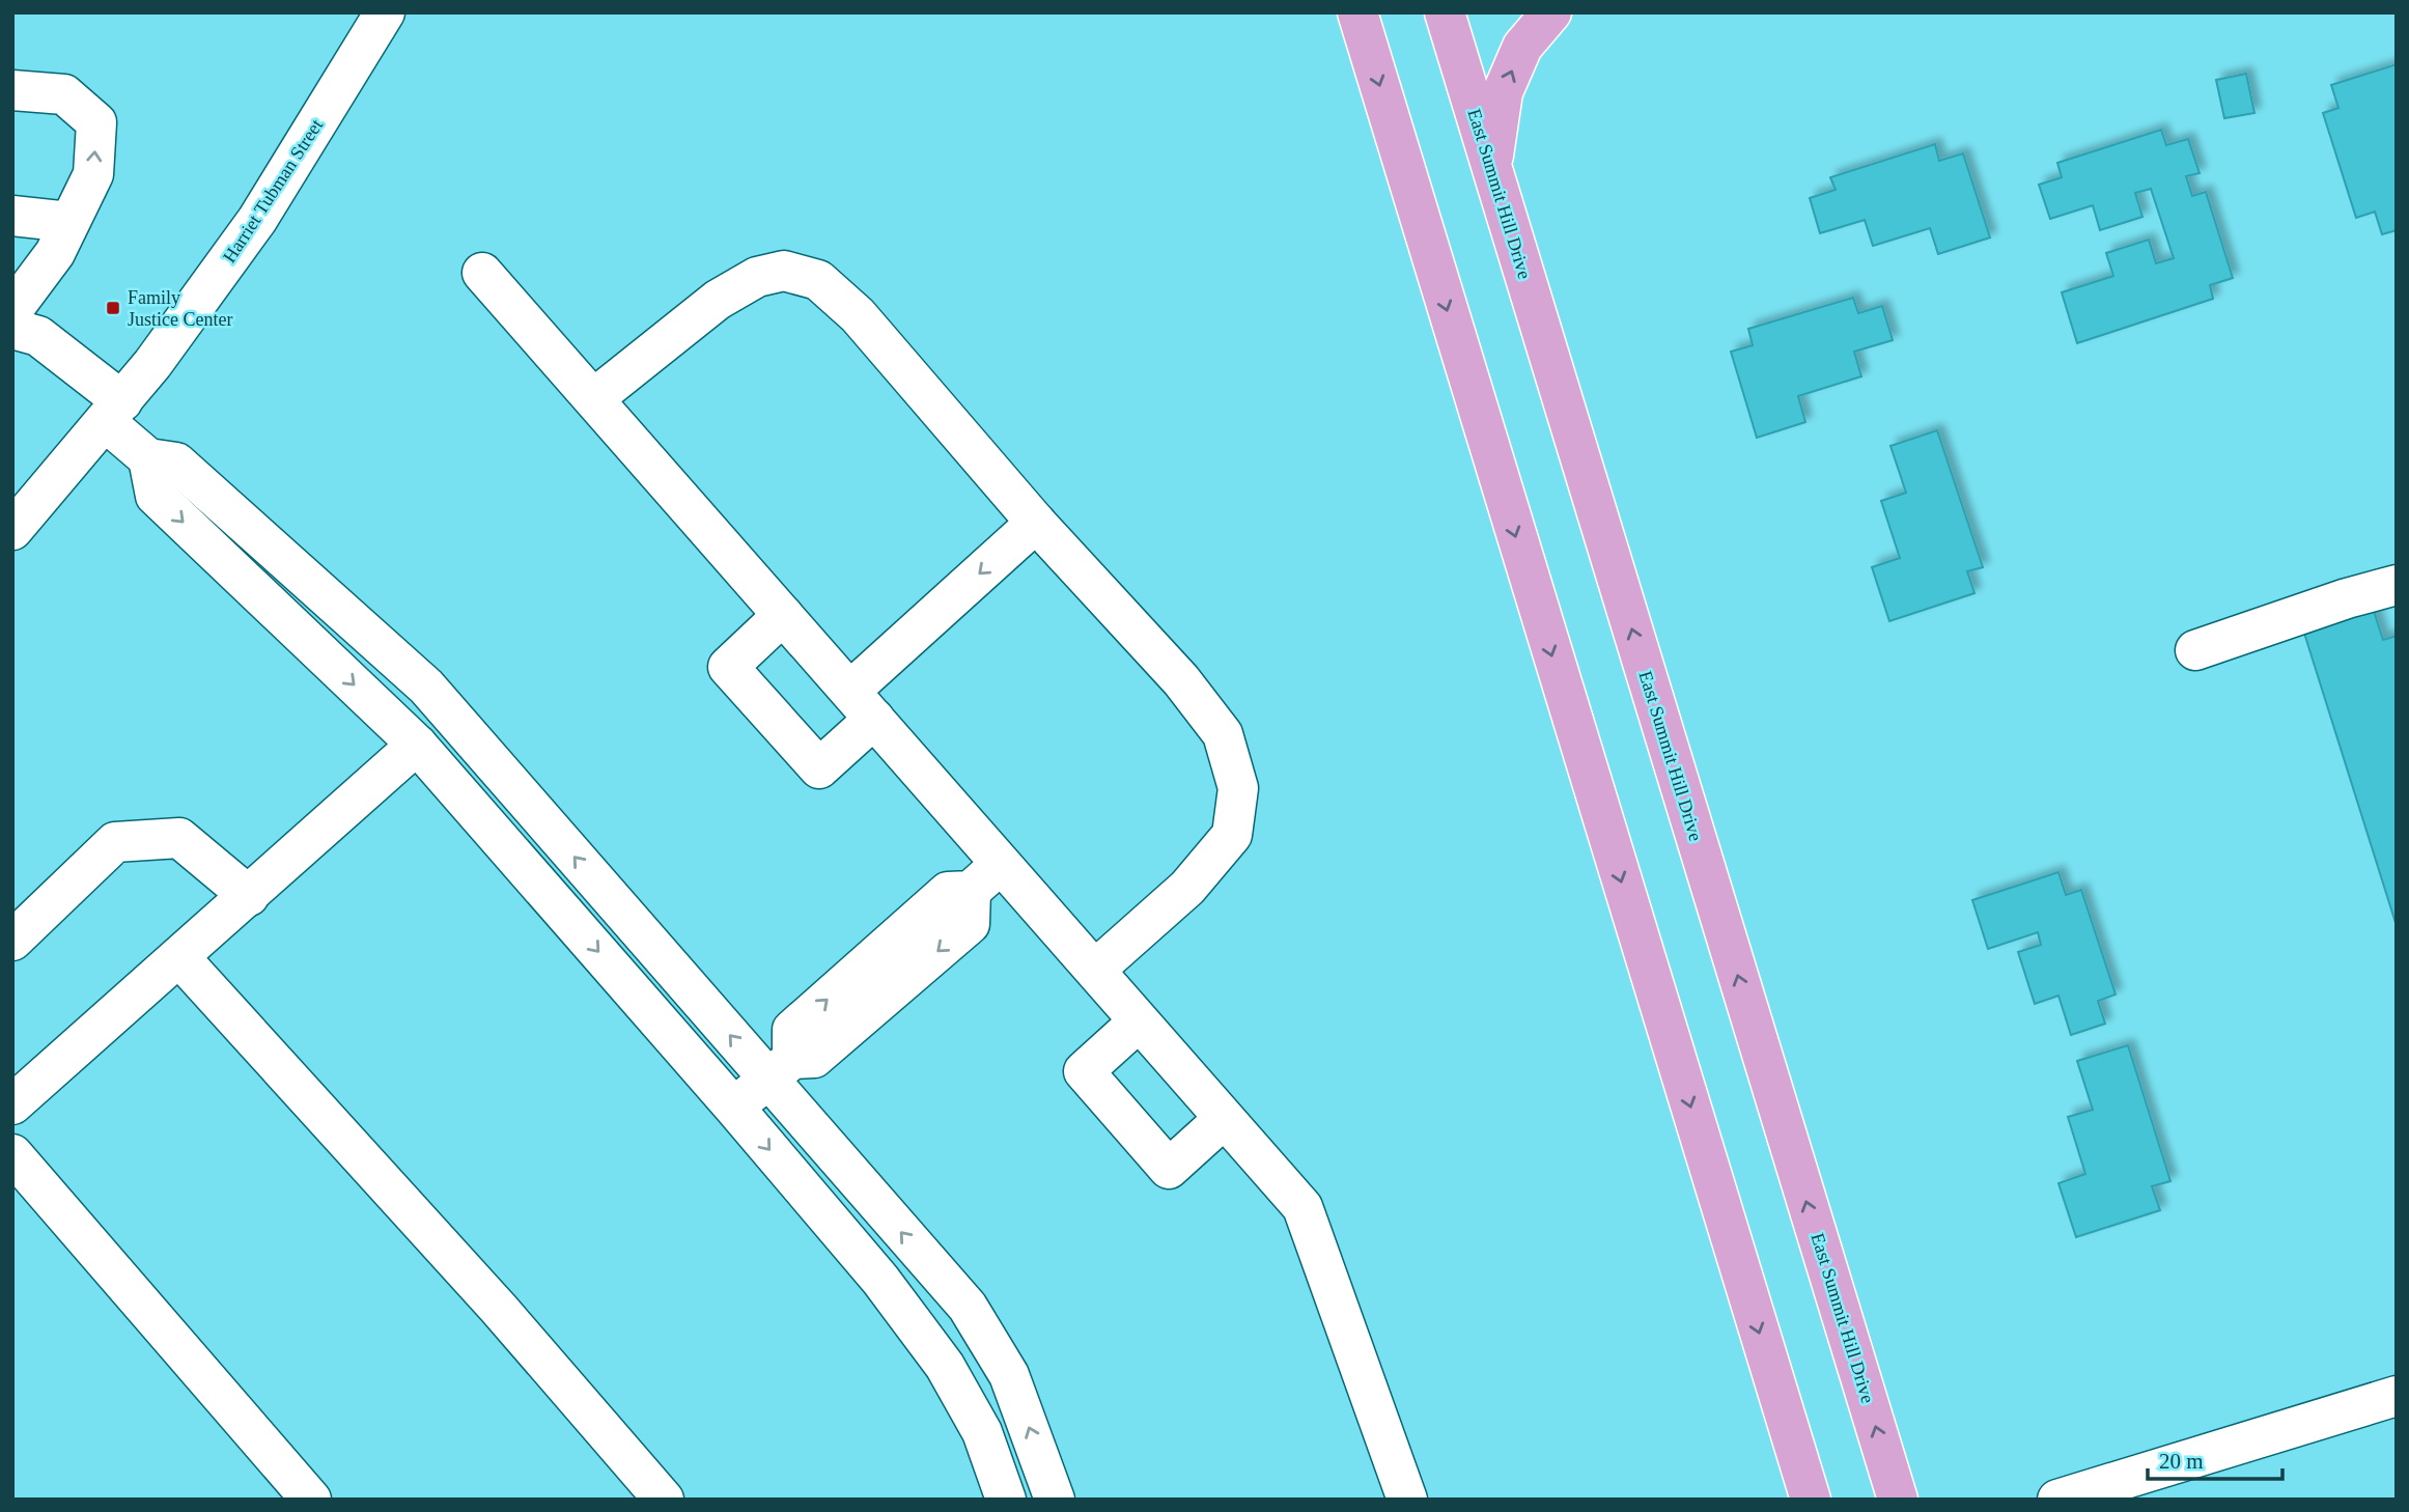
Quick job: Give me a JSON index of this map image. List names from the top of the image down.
{
  "streets": {
    "main road": ["East Summit Hill Drive"],
    "street": ["Harriet Tubman Street"]
  },
  "places": {
    "transit": ["Family Justice Center"]
  },
  "scale_bar": "20 m"
}
